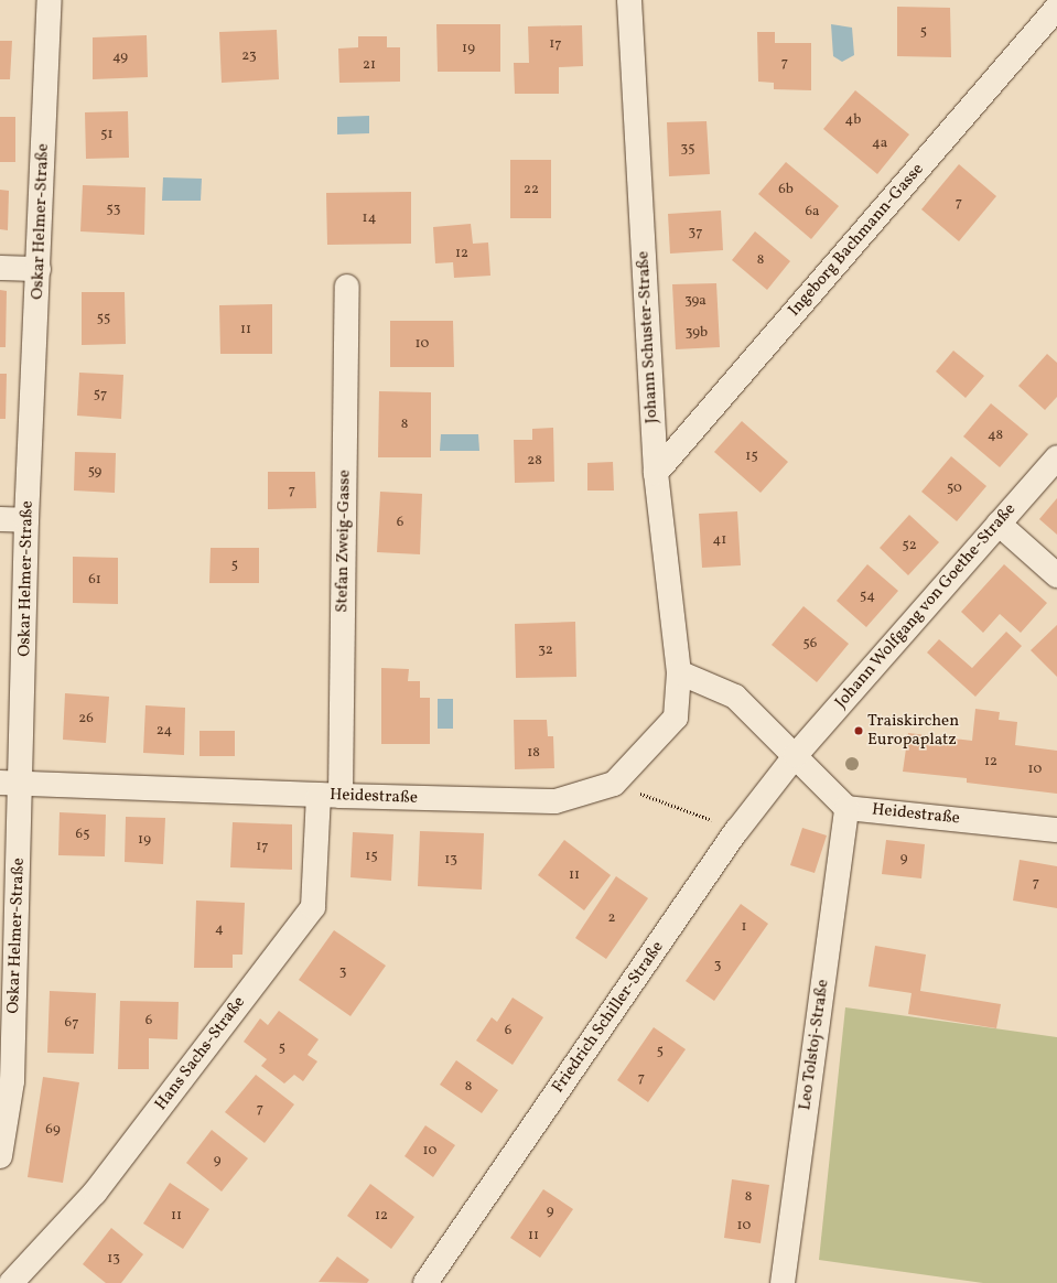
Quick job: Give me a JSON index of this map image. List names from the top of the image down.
{
  "streets": {
    "street": [
      "Oskar Helmer-Straße",
      "Ingeborg Bachmann-Gasse",
      "Johann Schuster-Straße",
      "Stefan Zweig-Gasse",
      "Johann Wolfgang von Goethe-Straße",
      "Heidestraße",
      "Friedrich Schiller-Straße",
      "Leo Tolstoj-Straße",
      "Hans Sachs-Straße"
    ]
  },
  "crossings": [
    ["Oskar Helmer-Straße", "Heidestraße"],
    ["Ingeborg Bachmann-Gasse", "Johann Schuster-Straße"],
    ["Johann Schuster-Straße", "Heidestraße"],
    ["Stefan Zweig-Gasse", "Heidestraße"],
    ["Stefan Zweig-Gasse", "Hans Sachs-Straße"],
    ["Johann Wolfgang von Goethe-Straße", "Friedrich Schiller-Straße"],
    ["Heidestraße", "Leo Tolstoj-Straße"],
    ["Heidestraße", "Hans Sachs-Straße"]
  ],
  "places": ["Traiskirchen Europaplatz"],
  "house_numbers": [
    "5",
    "17",
    "19",
    "23",
    "49",
    "7",
    "21",
    "4b",
    "51",
    "4a",
    "35",
    "22",
    "6b",
    "7",
    "53",
    "6a",
    "14",
    "37",
    "12",
    "8",
    "39a",
    "55",
    "11",
    "39b",
    "10",
    "57",
    "8",
    "48",
    "15",
    "28",
    "59",
    "50",
    "7",
    "6",
    "41",
    "52",
    "5",
    "61",
    "54",
    "56",
    "32",
    "26",
    "24",
    "18",
    "12",
    "10",
    "65",
    "19",
    "17",
    "15",
    "9",
    "13",
    "11",
    "7",
    "2",
    "1",
    "4",
    "3",
    "3",
    "6",
    "67",
    "6",
    "5",
    "5",
    "7",
    "8",
    "7",
    "69",
    "10",
    "9",
    "8",
    "9",
    "11",
    "12",
    "10",
    "11",
    "13"
  ]
}
